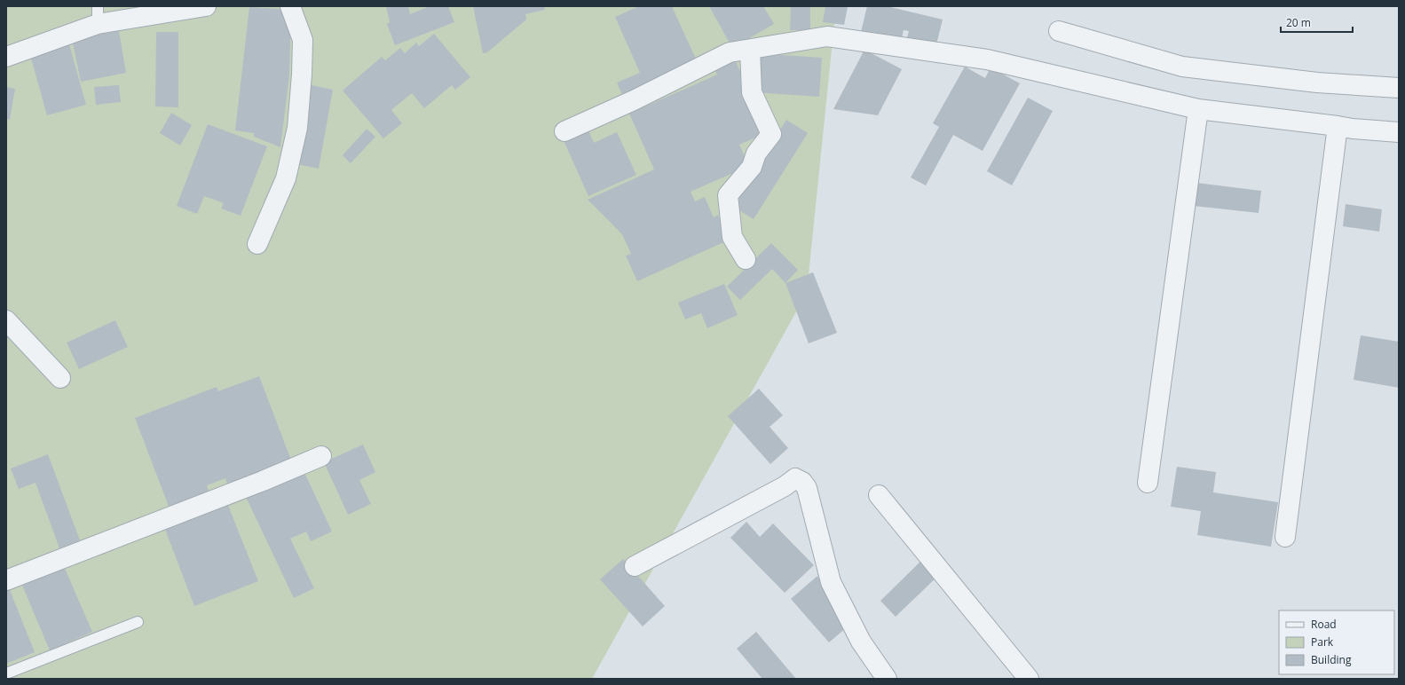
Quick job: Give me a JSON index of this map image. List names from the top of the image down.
{
  "legend": ["Road", "Park", "Building"],
  "scale_bar": "20 m"
}
